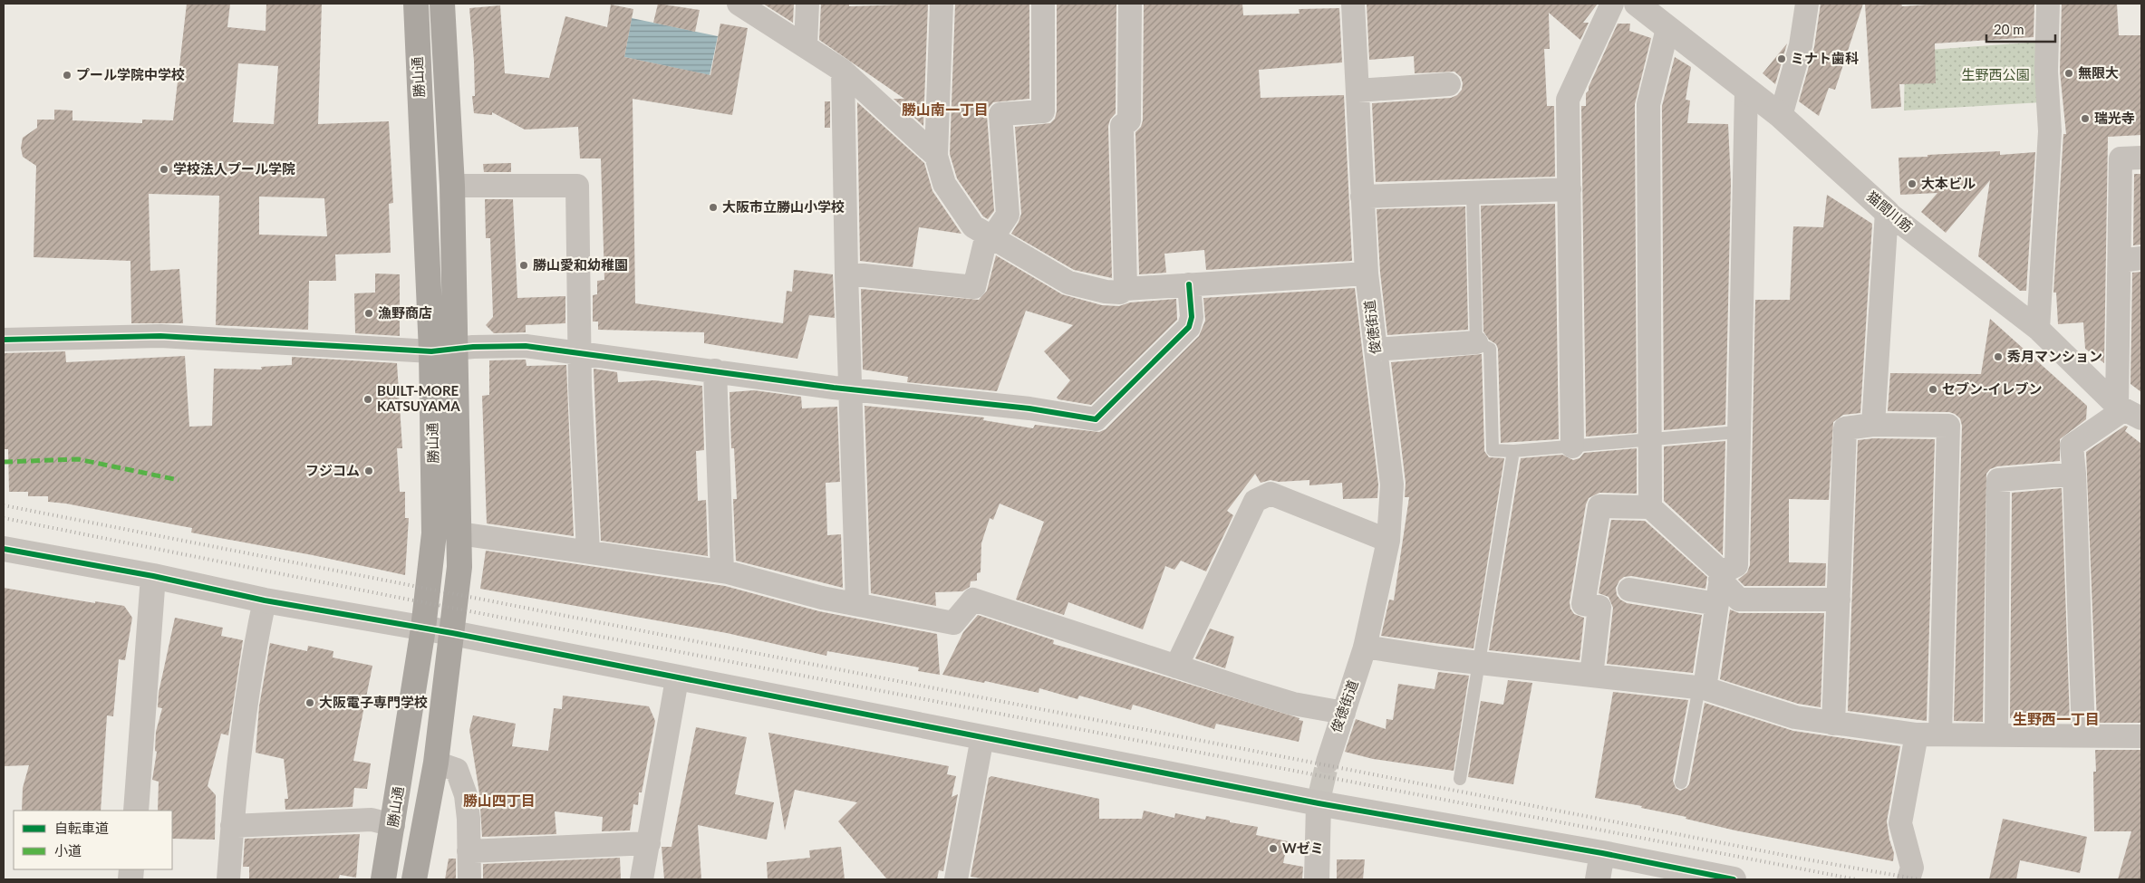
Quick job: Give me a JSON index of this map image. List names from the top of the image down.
{
  "streets": {
    "main road": ["勝山通"],
    "street": ["猫間川筋", "俊徳街道"]
  },
  "districts": ["勝山南一丁目", "生野西一丁目", "勝山四丁目"],
  "parks": ["生野西公園"],
  "places": [
    "ミナト歯科",
    "無限大",
    "プール学院中学校",
    "瑞光寺",
    "学校法人プール学院",
    "大本ビル",
    "大阪市立勝山小学校",
    "勝山愛和幼稚園",
    "漁野商店",
    "秀月マンション",
    "セブン-イレブン",
    "BUILT-MORE KATSUYAMA",
    "フジコム",
    "大阪電子専門学校",
    "Wゼミ"
  ],
  "legend": ["自転車道", "小道"],
  "scale_bar": "20 m"
}
